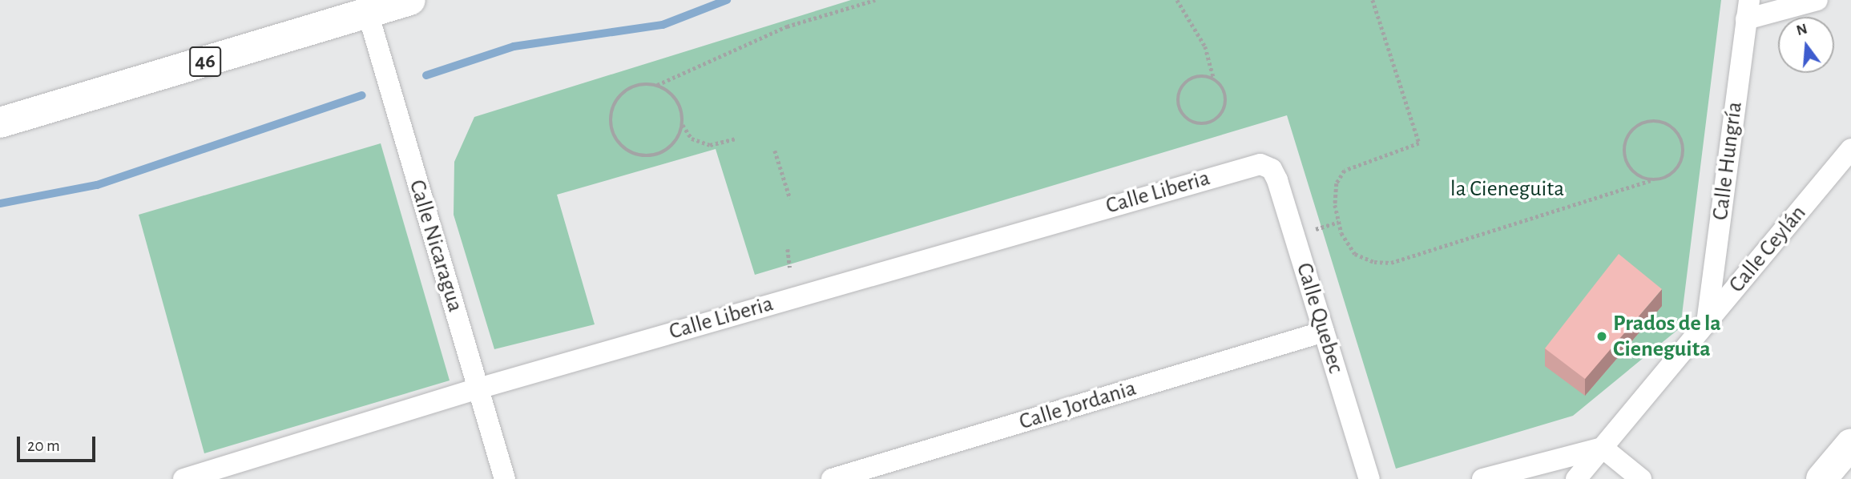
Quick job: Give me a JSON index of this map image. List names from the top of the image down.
{
  "streets": {
    "main road": ["46"],
    "street": [
      "Calle Hungría",
      "Calle Liberia",
      "Calle Nicaragua",
      "Calle Ceylán",
      "Calle Quebec",
      "Calle Jordania"
    ]
  },
  "crossings": [
    ["46", "Calle Nicaragua"],
    ["Calle Hungría", "Calle Ceylán"],
    ["Calle Liberia", "Calle Nicaragua"],
    ["Calle Liberia", "Calle Quebec"],
    ["Calle Quebec", "Calle Jordania"]
  ],
  "parks": ["la Cieneguita"],
  "places": ["Prados de la Cieneguita"],
  "scale_bar": "20 m",
  "north": "top"
}
